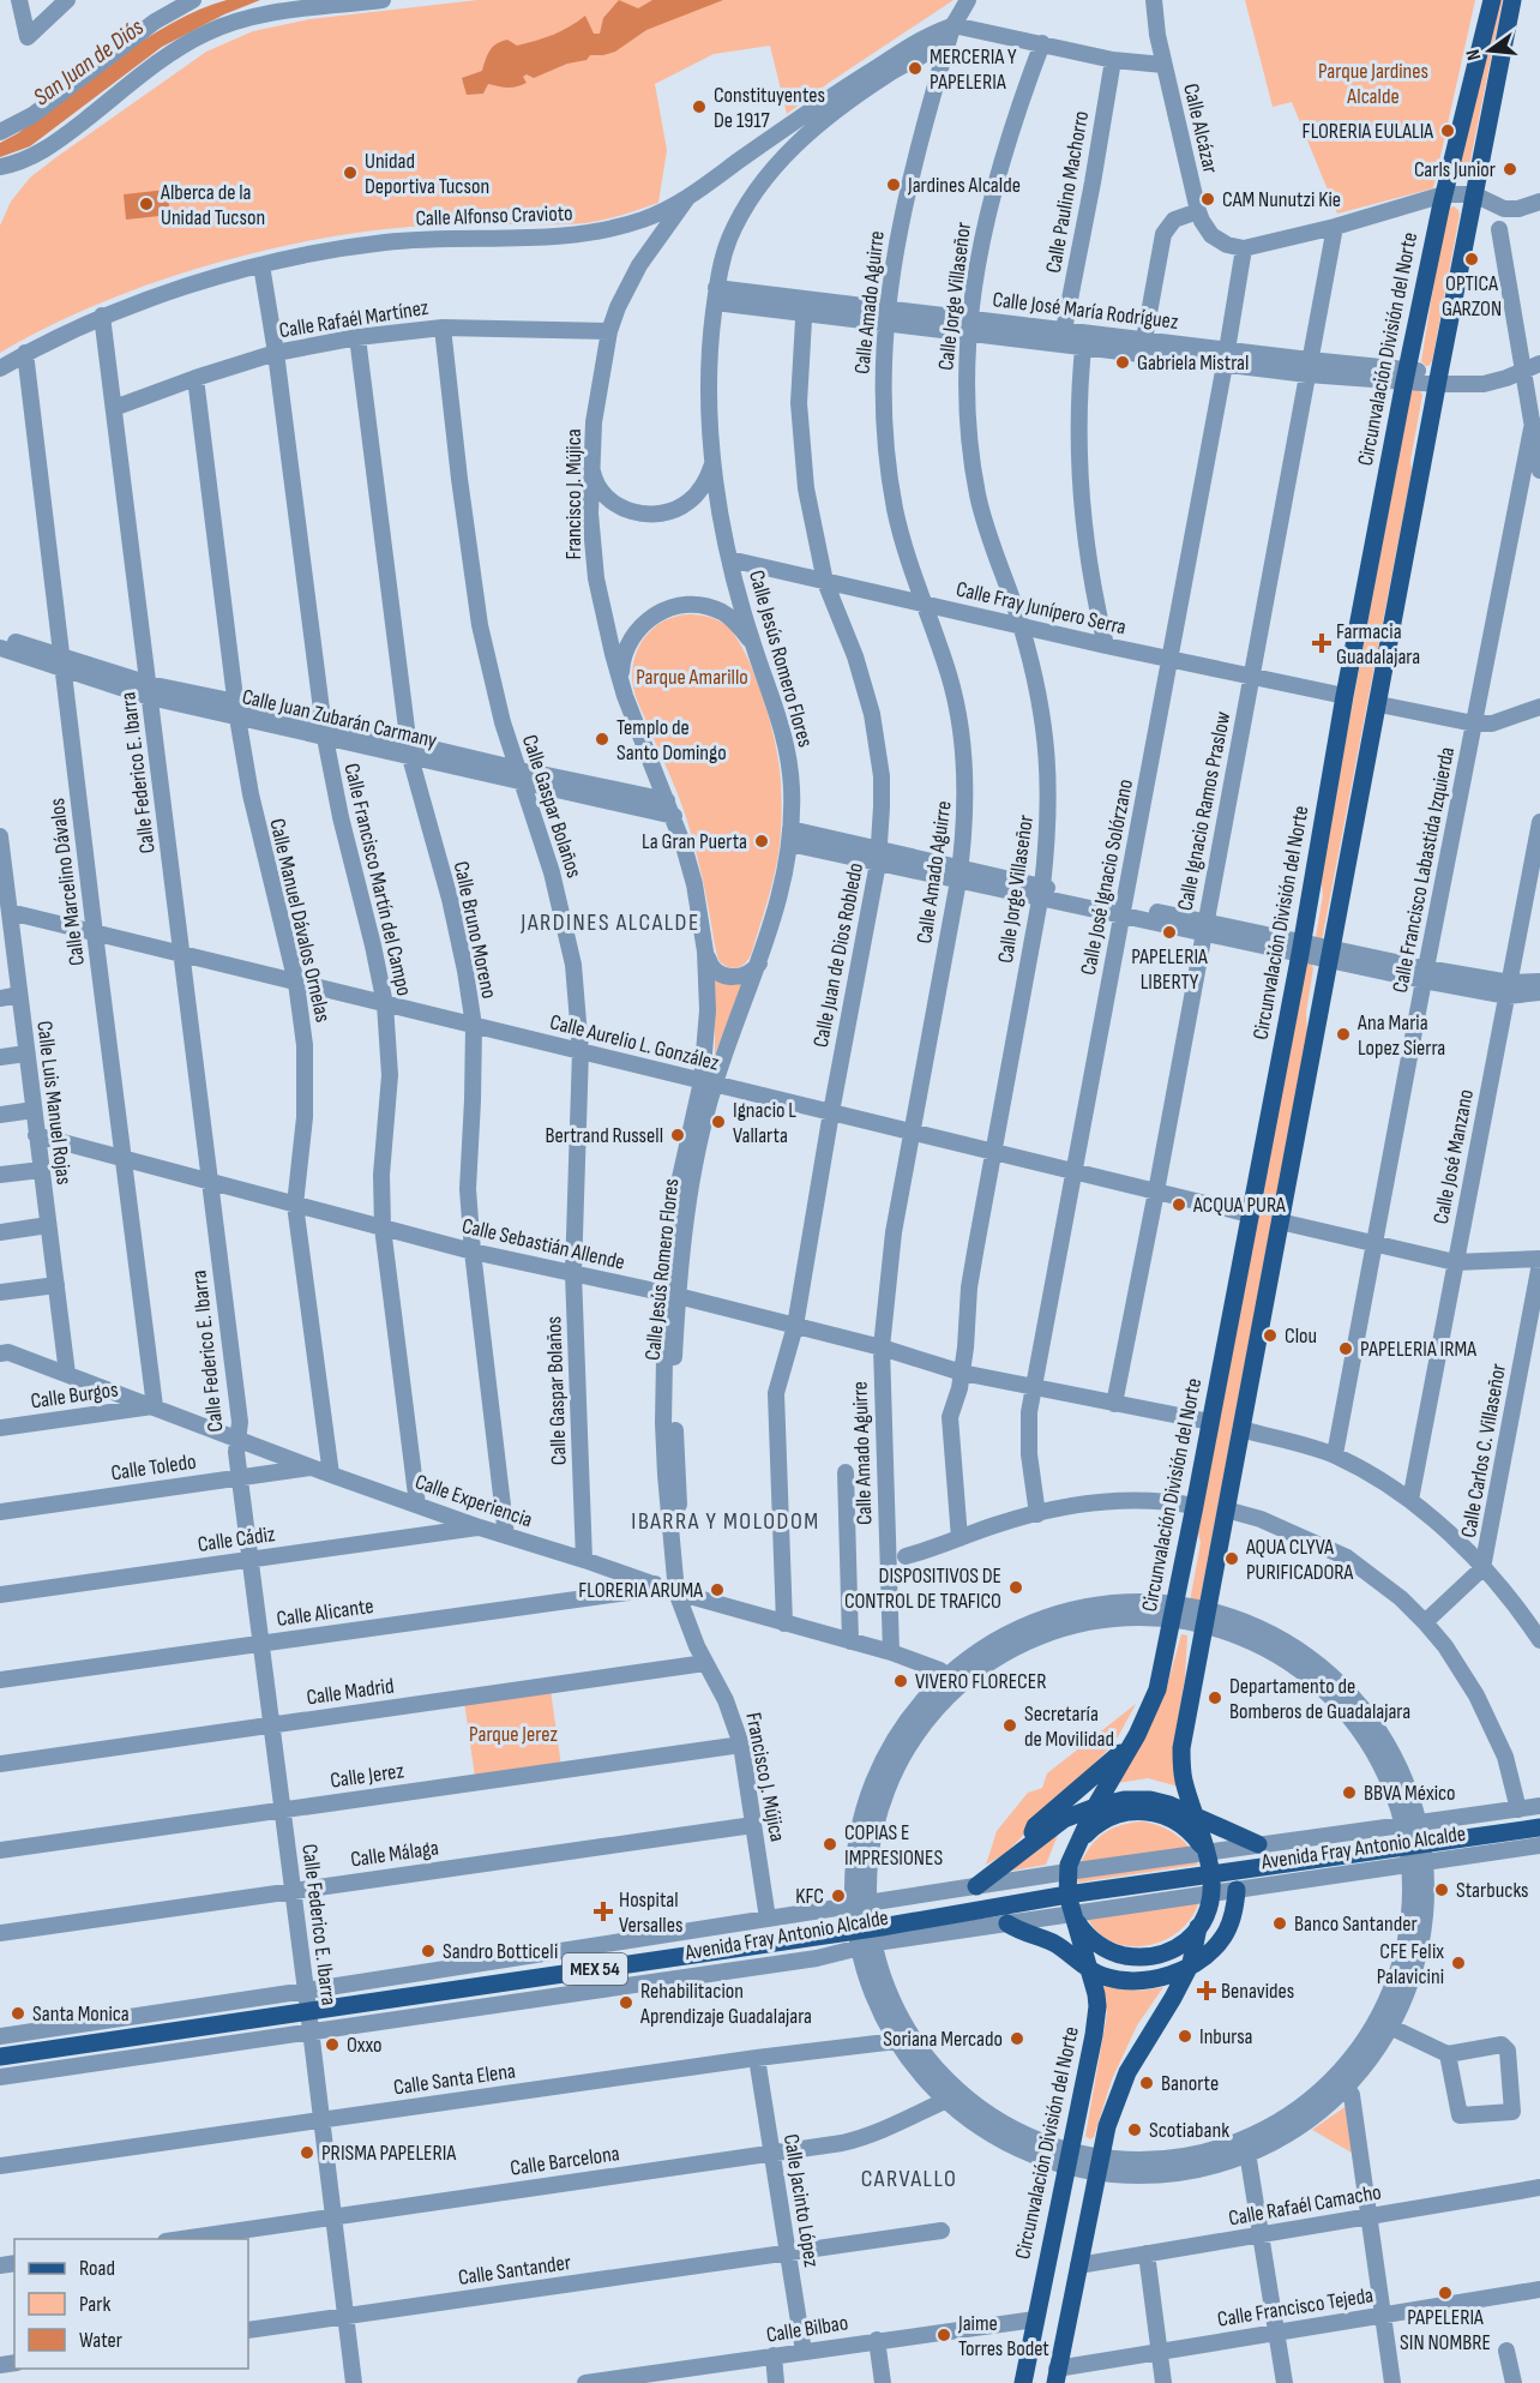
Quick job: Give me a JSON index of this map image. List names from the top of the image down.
{
  "streets": {
    "main road": ["Circunvalación División del Norte", "Avenida Fray Antonio Alcalde", "MEX 54"],
    "street": [
      "Calle Alcázar",
      "Calle Paulino Machorro",
      "Calle Alfonso Cravioto",
      "Calle Jorge Villaseñor",
      "Calle Amado Aguirre",
      "Calle José María Rodríguez",
      "Calle Rafaél Martínez",
      "Francisco J. Mújica",
      "Calle Fray Junípero Serra",
      "Calle Jesús Romero Flores",
      "Calle Juan Zubarán Carmany",
      "Calle Federico E. Ibarra",
      "Calle Gaspar Bolaños",
      "Calle Ignacio Ramos Praslow",
      "Calle Francisco Labastida Izquierda",
      "Calle José Ignacio Solórzano",
      "Calle Francisco Martín del Campo",
      "Calle Marcelino Dávalos",
      "Calle Manuel Dávalos Ornelas",
      "Calle Bruno Moreno",
      "Calle Juan de Dios Robledo",
      "Calle Aurelio L. González",
      "Calle Luis Manuel Rojas",
      "Calle José Manzano",
      "Calle Sebastián Allende",
      "Calle Burgos",
      "Calle Carlos C. Villaseñor",
      "Calle Toledo",
      "Calle Experiencia",
      "Calle Cádiz",
      "Calle Alicante",
      "Calle Madrid",
      "Calle Jerez",
      "Calle Málaga",
      "Calle Santa Elena",
      "Calle Barcelona",
      "Calle Jacinto López",
      "Calle Rafaél Camacho",
      "Calle Santander",
      "Calle Francisco Tejeda",
      "Calle Bilbao"
    ]
  },
  "crossings": [
    ["Calle Alcázar", "Calle José Ignacio Solórzano"],
    ["Calle Paulino Machorro", "Calle José María Rodríguez"],
    ["Calle Alfonso Cravioto", "Calle Amado Aguirre"],
    ["Calle Alfonso Cravioto", "Francisco J. Mújica"],
    ["Calle Alfonso Cravioto", "Calle Jesús Romero Flores"],
    ["Calle Alfonso Cravioto", "Calle Federico E. Ibarra"],
    ["Calle Alfonso Cravioto", "Calle Francisco Martín del Campo"],
    ["Calle Alfonso Cravioto", "Calle Marcelino Dávalos"],
    ["Calle Jorge Villaseñor", "Calle José María Rodríguez"],
    ["Calle Jorge Villaseñor", "Calle Fray Junípero Serra"],
    ["Calle Jorge Villaseñor", "Calle Aurelio L. González"],
    ["Calle Jorge Villaseñor", "Calle Sebastián Allende"],
    ["Calle Amado Aguirre", "Calle José María Rodríguez"],
    ["Calle Amado Aguirre", "Calle Fray Junípero Serra"],
    ["Calle Amado Aguirre", "Calle Jesús Romero Flores"],
    ["Calle Amado Aguirre", "Calle Aurelio L. González"],
    ["Calle Amado Aguirre", "Calle Sebastián Allende"],
    ["Calle Amado Aguirre", "Calle Experiencia"],
    ["Calle José María Rodríguez", "Circunvalación División del Norte"],
    ["Calle José María Rodríguez", "Calle Jesús Romero Flores"],
    ["Calle José María Rodríguez", "Calle Ignacio Ramos Praslow"],
    ["Calle José María Rodríguez", "Calle José Ignacio Solórzano"],
    ["Calle José María Rodríguez", "Calle Juan de Dios Robledo"],
    ["Calle Rafaél Martínez", "Francisco J. Mújica"],
    ["Calle Rafaél Martínez", "Calle Federico E. Ibarra"],
    ["Calle Rafaél Martínez", "Calle Gaspar Bolaños"],
    ["Calle Rafaél Martínez", "Calle Francisco Martín del Campo"],
    ["Calle Rafaél Martínez", "Calle Manuel Dávalos Ornelas"],
    ["Calle Rafaél Martínez", "Calle Bruno Moreno"],
    ["Circunvalación División del Norte", "Calle Fray Junípero Serra"],
    ["Circunvalación División del Norte", "Calle Aurelio L. González"],
    ["Circunvalación División del Norte", "Calle Sebastián Allende"],
    ["Circunvalación División del Norte", "Avenida Fray Antonio Alcalde"],
    ["Circunvalación División del Norte", "MEX 54"],
    ["Circunvalación División del Norte", "Calle Rafaél Camacho"],
    ["Circunvalación División del Norte", "Calle Francisco Tejeda"],
    ["Circunvalación División del Norte", "Calle Bilbao"],
    ["Francisco J. Mújica", "Calle Jesús Romero Flores"],
    ["Francisco J. Mújica", "Calle Juan Zubarán Carmany"],
    ["Francisco J. Mújica", "Calle Aurelio L. González"],
    ["Francisco J. Mújica", "Calle Sebastián Allende"],
    ["Francisco J. Mújica", "Calle Experiencia"],
    ["Francisco J. Mújica", "Calle Madrid"],
    ["Francisco J. Mújica", "Calle Jerez"],
    ["Francisco J. Mújica", "Avenida Fray Antonio Alcalde"],
    ["Francisco J. Mújica", "Calle Málaga"],
    ["Calle Fray Junípero Serra", "Calle Jesús Romero Flores"],
    ["Calle Fray Junípero Serra", "Calle Ignacio Ramos Praslow"],
    ["Calle Fray Junípero Serra", "Calle José Ignacio Solórzano"],
    ["Calle Fray Junípero Serra", "Calle Juan de Dios Robledo"],
    ["Calle Jesús Romero Flores", "Calle Aurelio L. González"],
    ["Calle Jesús Romero Flores", "Calle Sebastián Allende"],
    ["Calle Jesús Romero Flores", "Calle Experiencia"],
    ["Calle Juan Zubarán Carmany", "Calle Federico E. Ibarra"],
    ["Calle Juan Zubarán Carmany", "Calle Gaspar Bolaños"],
    ["Calle Juan Zubarán Carmany", "Calle Francisco Martín del Campo"],
    ["Calle Juan Zubarán Carmany", "Calle Marcelino Dávalos"],
    ["Calle Juan Zubarán Carmany", "Calle Manuel Dávalos Ornelas"],
    ["Calle Juan Zubarán Carmany", "Calle Bruno Moreno"],
    ["Calle Federico E. Ibarra", "Calle Aurelio L. González"],
    ["Calle Federico E. Ibarra", "Calle Sebastián Allende"],
    ["Calle Federico E. Ibarra", "Calle Toledo"],
    ["Calle Federico E. Ibarra", "Calle Experiencia"],
    ["Calle Federico E. Ibarra", "Calle Cádiz"],
    ["Calle Federico E. Ibarra", "Calle Alicante"],
    ["Calle Federico E. Ibarra", "Calle Madrid"],
    ["Calle Federico E. Ibarra", "Calle Jerez"],
    ["Calle Federico E. Ibarra", "Avenida Fray Antonio Alcalde"],
    ["Calle Federico E. Ibarra", "Calle Málaga"],
    ["Calle Federico E. Ibarra", "Calle Santa Elena"],
    ["Calle Federico E. Ibarra", "Calle Barcelona"],
    ["Calle Federico E. Ibarra", "Calle Santander"],
    ["Calle Gaspar Bolaños", "Calle Aurelio L. González"],
    ["Calle Gaspar Bolaños", "Calle Sebastián Allende"],
    ["Calle Gaspar Bolaños", "Calle Experiencia"],
    ["Calle Ignacio Ramos Praslow", "Calle Aurelio L. González"],
    ["Calle Ignacio Ramos Praslow", "Calle Sebastián Allende"],
    ["Calle José Ignacio Solórzano", "Calle Aurelio L. González"],
    ["Calle José Ignacio Solórzano", "Calle Sebastián Allende"],
    ["Calle Francisco Martín del Campo", "Calle Aurelio L. González"],
    ["Calle Francisco Martín del Campo", "Calle Sebastián Allende"],
    ["Calle Francisco Martín del Campo", "Calle Experiencia"],
    ["Calle Marcelino Dávalos", "Calle Aurelio L. González"],
    ["Calle Marcelino Dávalos", "Calle Sebastián Allende"],
    ["Calle Marcelino Dávalos", "Calle Burgos"],
    ["Calle Marcelino Dávalos", "Calle Experiencia"],
    ["Calle Manuel Dávalos Ornelas", "Calle Aurelio L. González"],
    ["Calle Manuel Dávalos Ornelas", "Calle Sebastián Allende"],
    ["Calle Manuel Dávalos Ornelas", "Calle Experiencia"],
    ["Calle Bruno Moreno", "Calle Aurelio L. González"],
    ["Calle Bruno Moreno", "Calle Sebastián Allende"],
    ["Calle Bruno Moreno", "Calle Experiencia"],
    ["Calle Juan de Dios Robledo", "Calle Aurelio L. González"],
    ["Calle Juan de Dios Robledo", "Calle Sebastián Allende"],
    ["Calle Juan de Dios Robledo", "Calle Experiencia"],
    ["Calle Aurelio L. González", "Calle Luis Manuel Rojas"],
    ["Calle Luis Manuel Rojas", "Calle Sebastián Allende"],
    ["Calle Luis Manuel Rojas", "Calle Experiencia"],
    ["Calle Burgos", "Calle Experiencia"],
    ["Calle Toledo", "Calle Experiencia"],
    ["Calle Experiencia", "Calle Cádiz"],
    ["Calle Experiencia", "Calle Alicante"],
    ["Avenida Fray Antonio Alcalde", "MEX 54"],
    ["Calle Santa Elena", "Calle Jacinto López"],
    ["Calle Barcelona", "Calle Jacinto López"],
    ["Calle Jacinto López", "Calle Santander"],
    ["Calle Jacinto López", "Calle Bilbao"]
  ],
  "districts": ["JARDINES ALCALDE", "IBARRA Y MOLODOM", "CARVALLO"],
  "water": ["San Juan de Diós"],
  "parks": ["Parque Jardines Alcalde", "Parque Amarillo", "Parque Jerez"],
  "places": {
    "other": [
      "MERCERIA Y PAPELERIA",
      "Constituyentes De 1917",
      "FLORERIA EULALIA",
      "Carls Junior",
      "Unidad Deportiva Tucson",
      "Jardines Alcalde",
      "CAM Nunutzi Kie",
      "Alberca de la Unidad Tucson",
      "OPTICA GARZON",
      "Gabriela Mistral",
      "Templo de Santo Domingo",
      "La Gran Puerta",
      "PAPELERIA LIBERTY",
      "Ana Maria Lopez Sierra",
      "Ignacio L Vallarta",
      "Bertrand Russell",
      "ACQUA PURA",
      "Clou",
      "PAPELERIA IRMA",
      "AQUA CLYVA PURIFICADORA",
      "DISPOSITIVOS DE CONTROL DE TRAFICO",
      "FLORERIA ARUMA",
      "VIVERO FLORECER",
      "Departamento de Bomberos de Guadalajara",
      "Secretaría de Movilidad",
      "BBVA México",
      "COPIAS E IMPRESIONES",
      "Starbucks",
      "KFC",
      "Banco Santander",
      "Sandro Botticeli",
      "CFE Felix Palavicini",
      "Rehabilitacion Aprendizaje Guadalajara",
      "Santa Monica",
      "Inbursa",
      "Soriana Mercado",
      "Oxxo",
      "Banorte",
      "Scotiabank",
      "PRISMA PAPELERIA",
      "PAPELERIA SIN NOMBRE",
      "Jaime Torres Bodet"
    ],
    "health": ["Farmacia Guadalajara", "Hospital Versalles", "Benavides"]
  },
  "legend": ["Road", "Park", "Water"],
  "north": "left"
}
